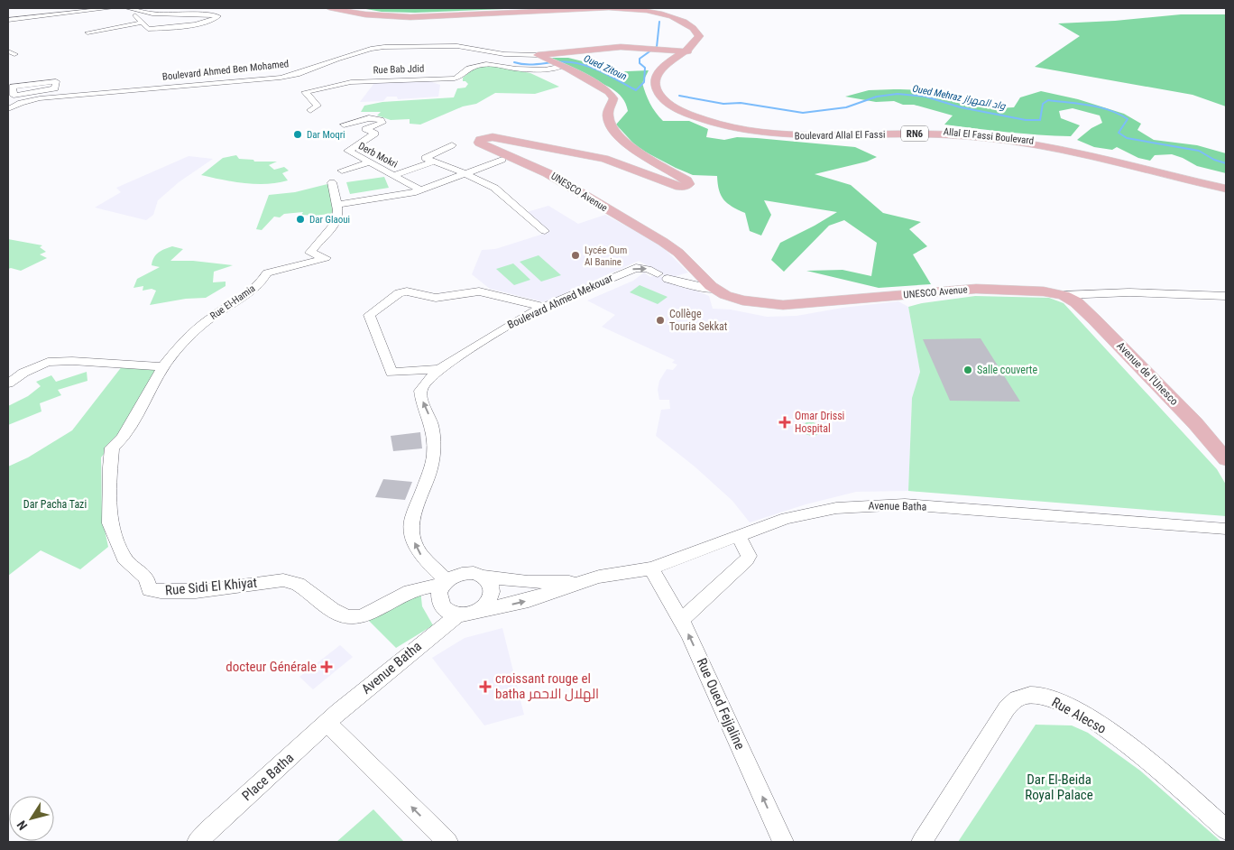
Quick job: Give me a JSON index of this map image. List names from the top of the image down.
{
  "streets": {
    "main road": [
      "Rue Bab Jdid",
      "RN6",
      "Boulevard Allal El Fassi",
      "Allal El Fassi Boulevard",
      "UNESCO Avenue",
      "Avenue de l'Unesco"
    ],
    "street": [
      "Boulevard Ahmed Ben Mohamed",
      "Derb Mokri",
      "Boulevard Ahmed Mekouar",
      "Rue El-Hamia",
      "Avenue Batha",
      "Rue Sidi El Khiyat",
      "Rue Oued Fejjaline",
      "Rue Alecso",
      "Place Batha"
    ]
  },
  "crossings": [
    ["Rue Bab Jdid", "UNESCO Avenue"],
    ["RN6", "Boulevard Allal El Fassi"],
    ["Boulevard Allal El Fassi", "Allal El Fassi Boulevard"],
    ["UNESCO Avenue", "Boulevard Ahmed Mekouar"],
    ["UNESCO Avenue", "Avenue de l'Unesco"],
    ["Boulevard Ahmed Mekouar", "Avenue Batha"],
    ["Boulevard Ahmed Mekouar", "Rue Sidi El Khiyat"],
    ["Rue El-Hamia", "Rue Sidi El Khiyat"],
    ["Avenue Batha", "Rue Sidi El Khiyat"],
    ["Avenue Batha", "Rue Oued Fejjaline"],
    ["Avenue Batha", "Place Batha"]
  ],
  "one_way": ["Rue Oued Fejjaline"],
  "water": ["Oued Zitoun", "Oued Mehraz واد المهراز"],
  "parks": ["Dar Pacha Tazi", "Dar El-Beida Royal Palace"],
  "places": {
    "other": [
      "Dar Moqri",
      "Dar Glaoui",
      "Lycée Oum Al Banine",
      "Collège Touria Sekkat",
      "Salle couverte"
    ],
    "health": ["Omar Drissi Hospital", "docteur Générale", "croissant rouge el batha الهلال الاحمر"]
  },
  "north": "bottom left"
}
